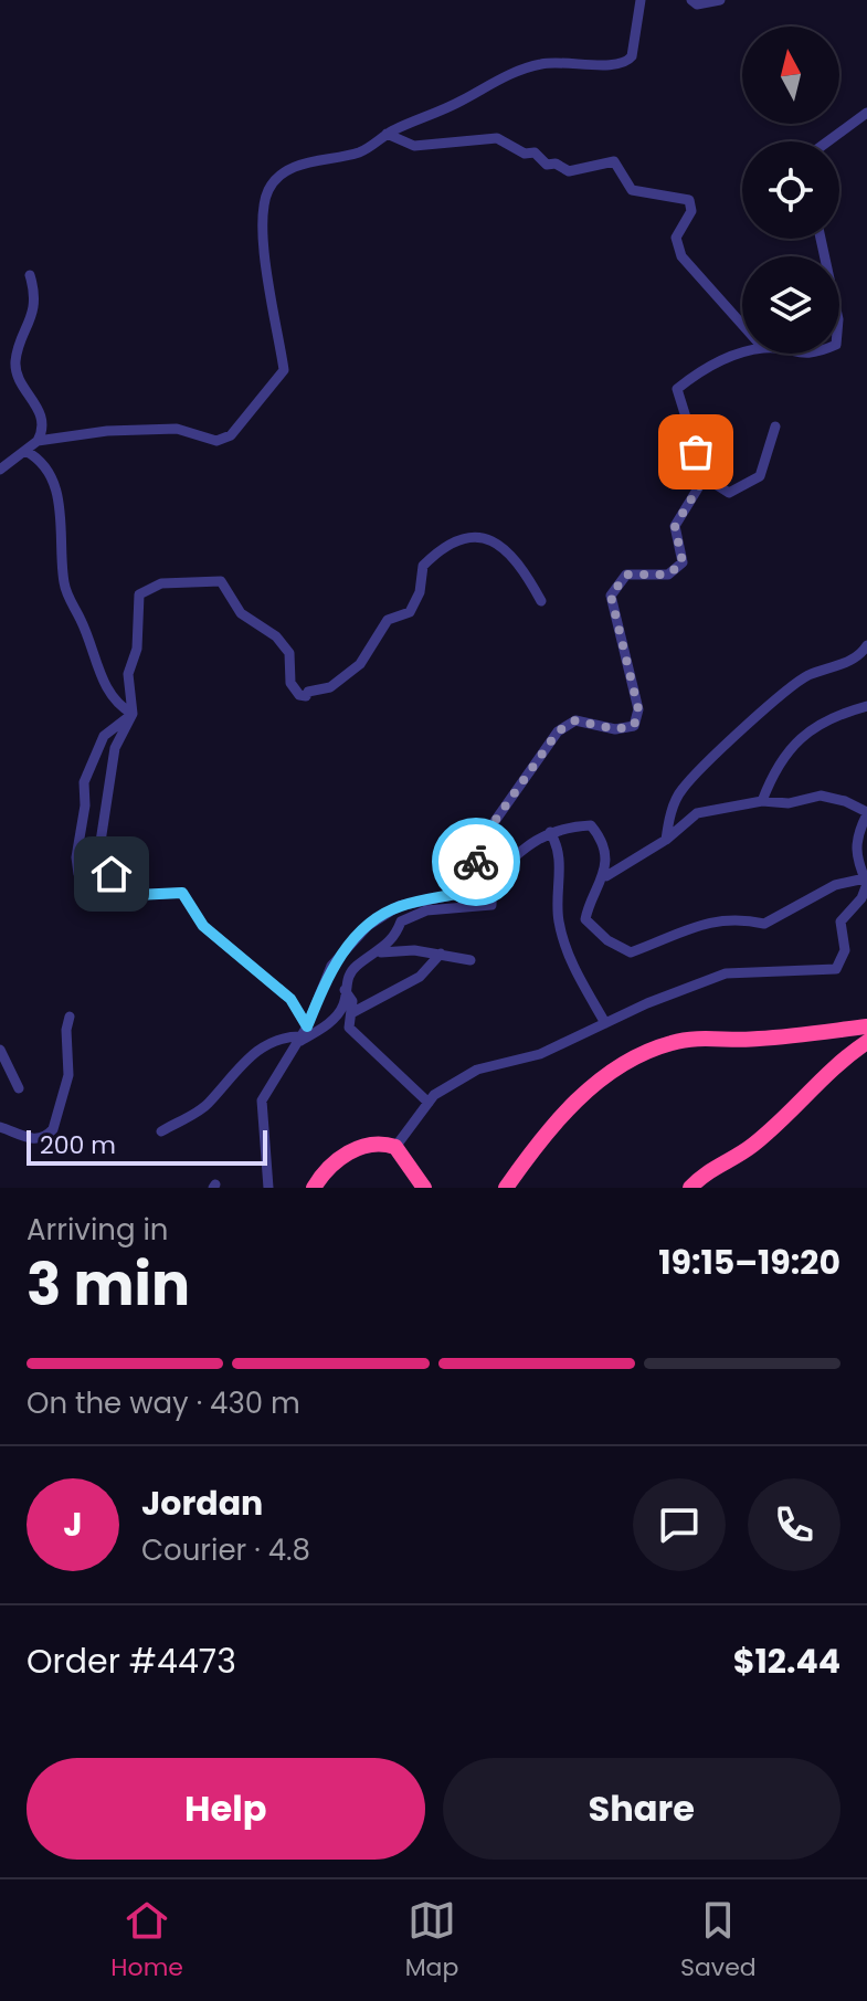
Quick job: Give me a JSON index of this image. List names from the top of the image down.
{
  "scale_bar": "200 m",
  "north": "top",
  "page": {
    "scale": "200 m",
    "heading": ["3 min", "Arriving in", "19:15–19:20"],
    "panel": [
      "Jordan",
      "Courier · 4.8",
      "Order #4473",
      "$12.44"
    ],
    "bar": "On the way · 430 m",
    "round": "J",
    "buttons": ["Help", "Share"],
    "tabs": ["Home", "Map", "Saved"]
  }
}
